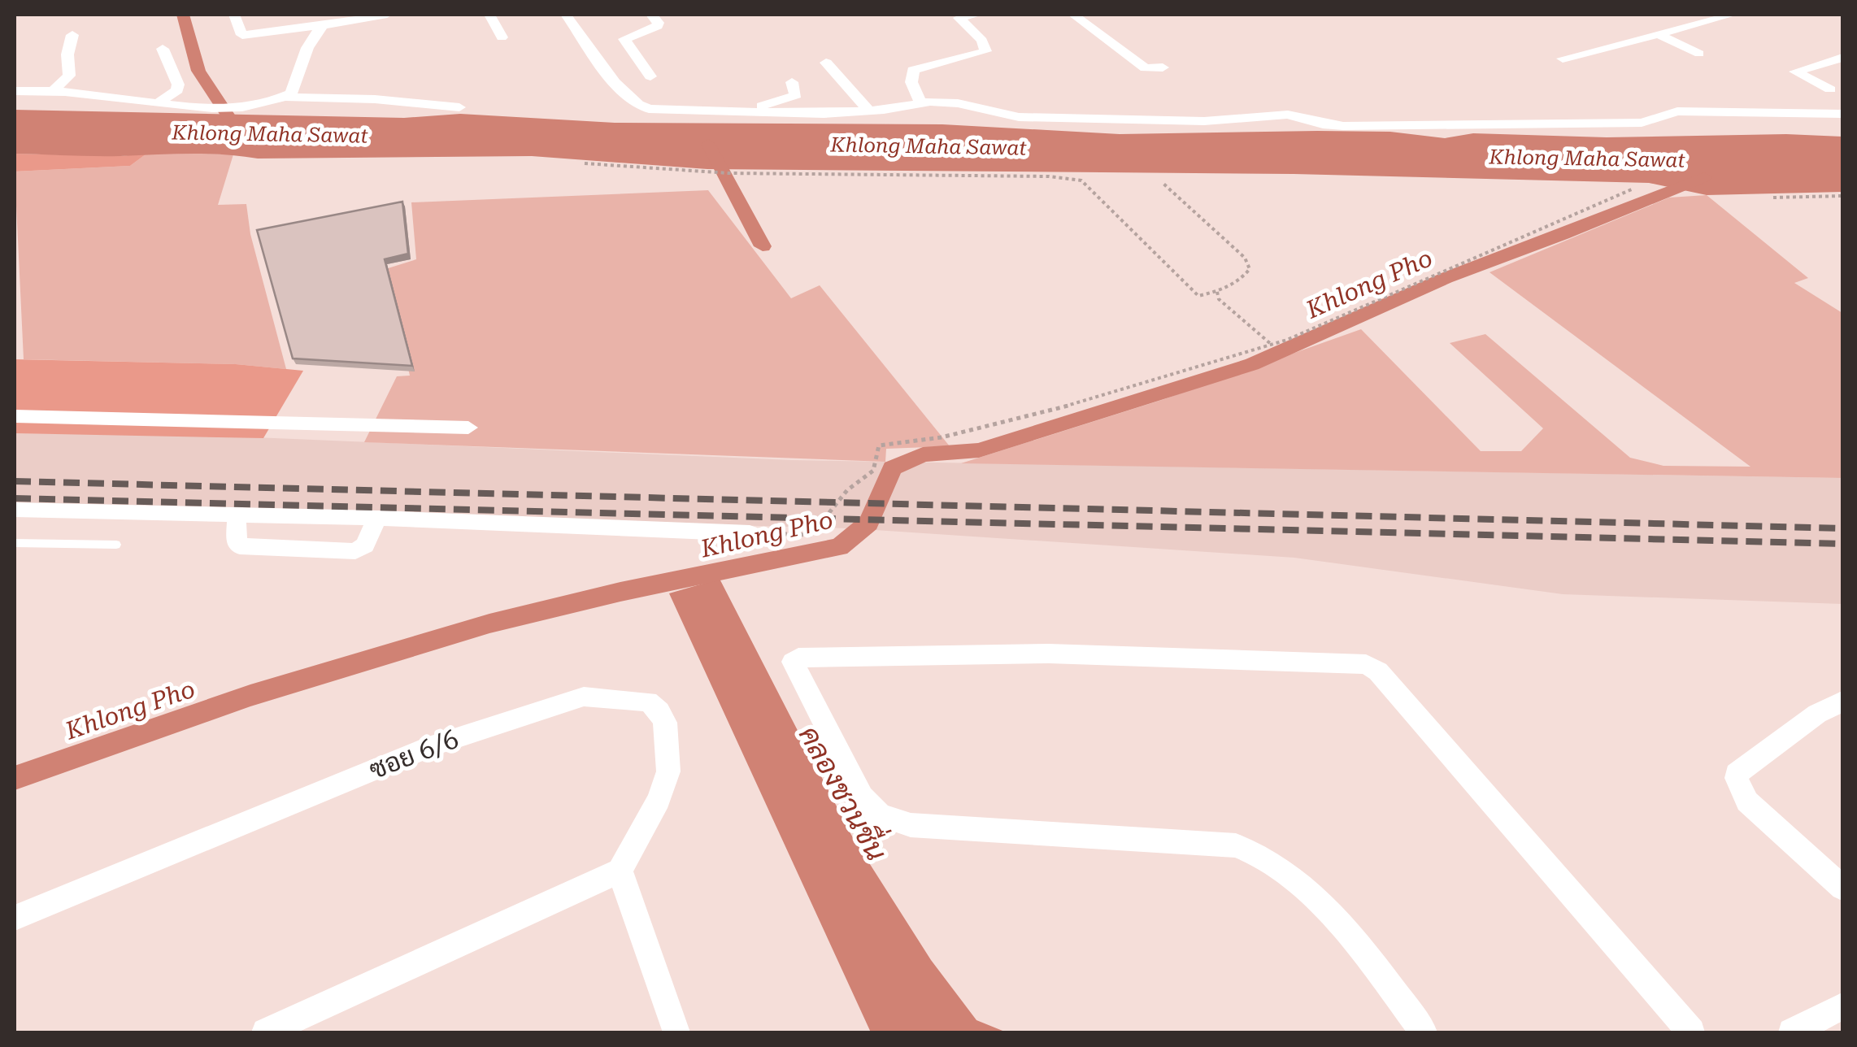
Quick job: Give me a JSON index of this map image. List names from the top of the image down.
{
  "streets": {
    "street": ["ซอย 6/6"]
  },
  "water": ["Khlong Maha Sawat", "Khlong Pho", "คลองชวนชื่น"]
}
